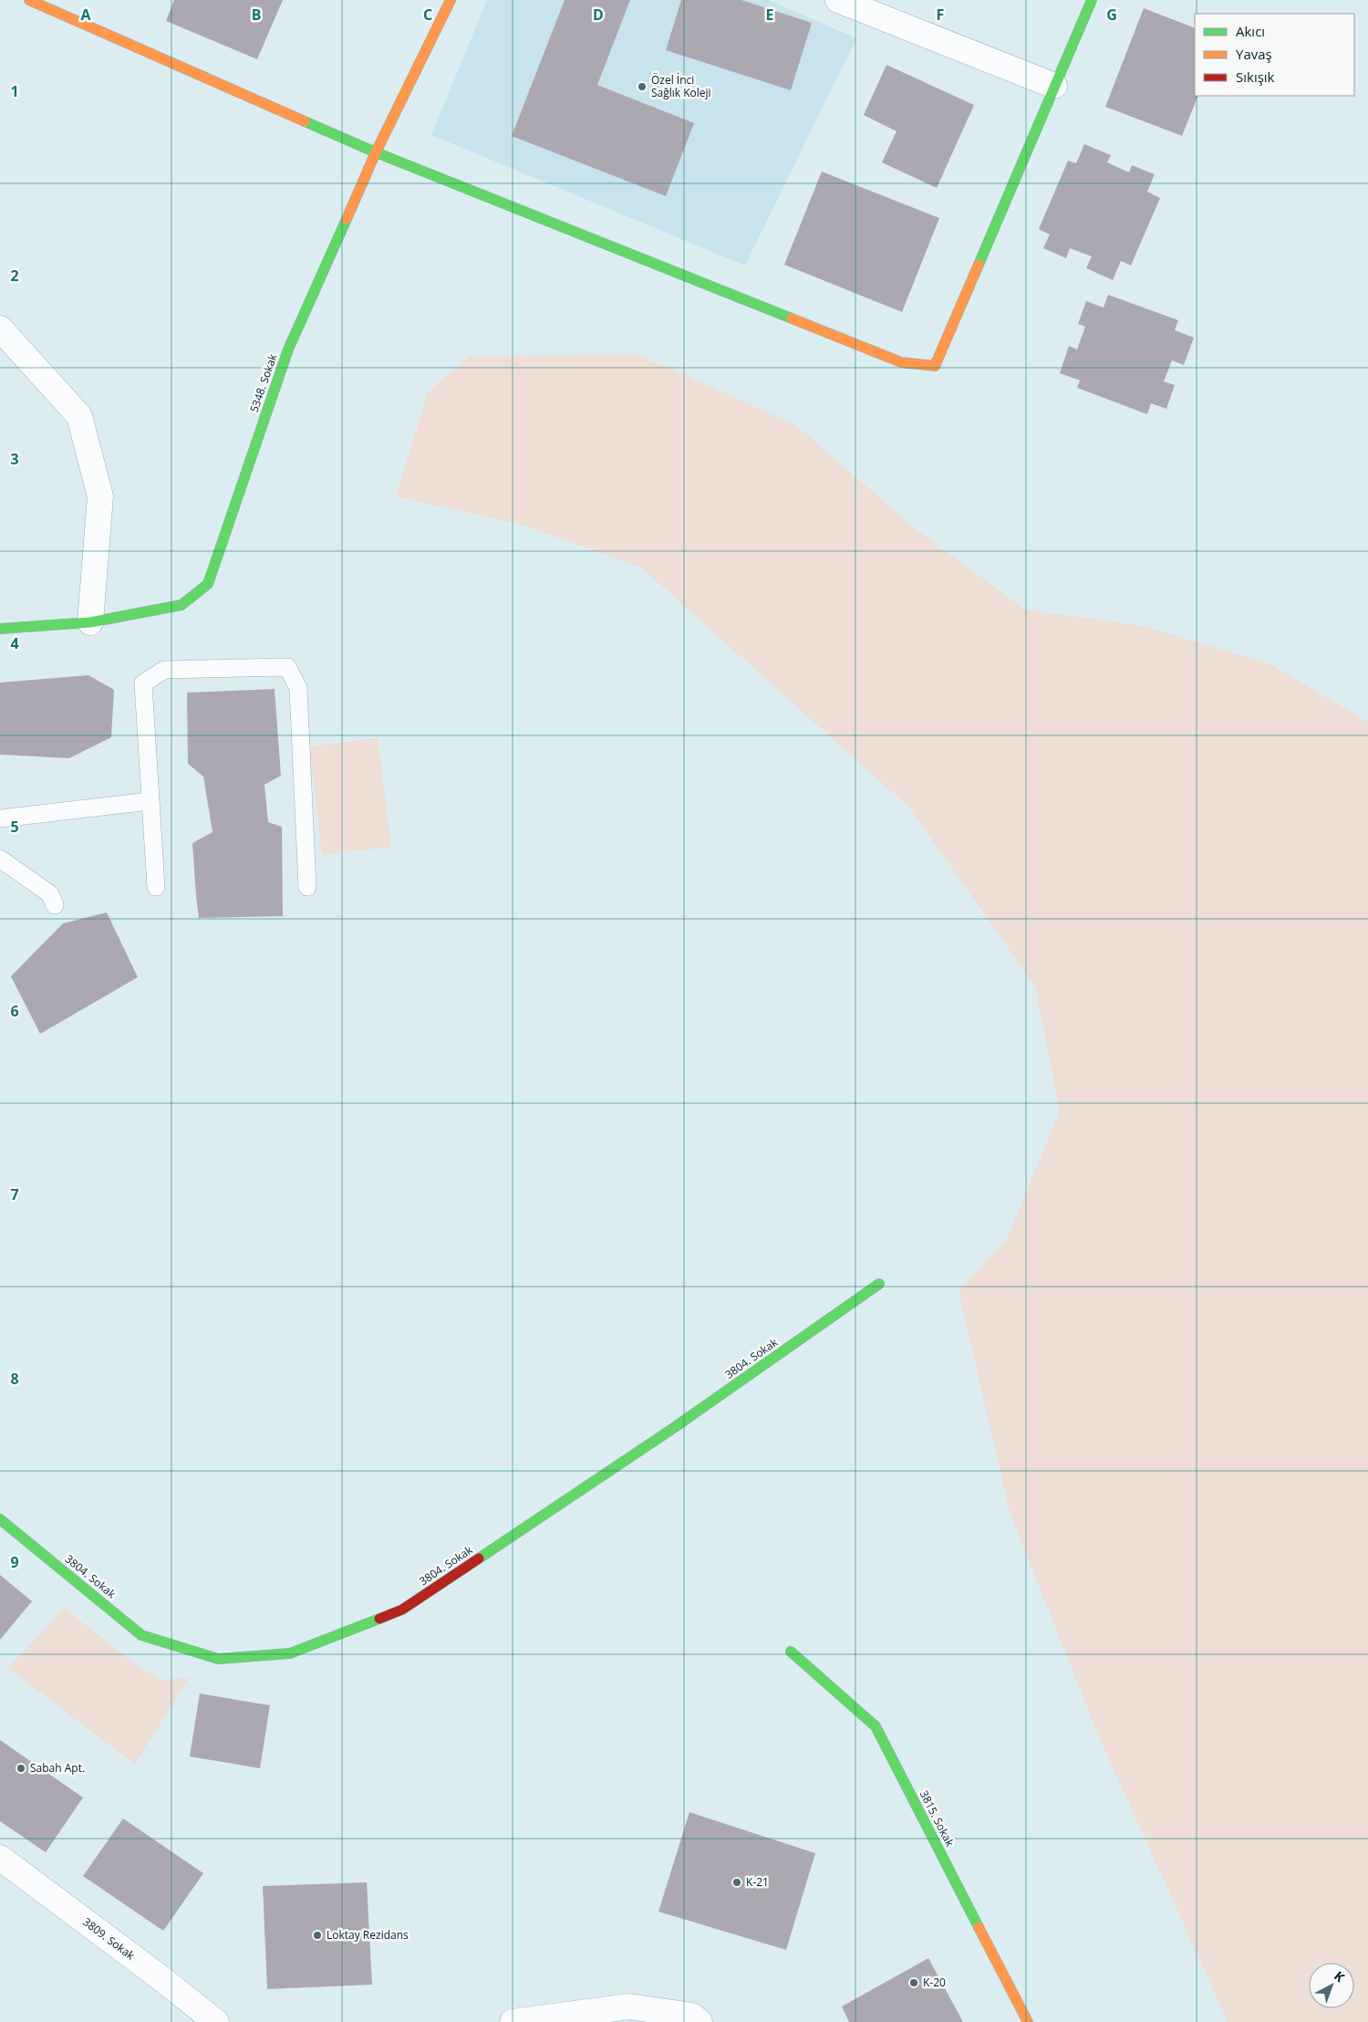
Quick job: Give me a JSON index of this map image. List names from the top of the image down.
{
  "streets": {
    "street": [
      "5348. Sokak",
      "3804. Sokak",
      "3815. Sokak",
      "3809. Sokak"
    ]
  },
  "places": [
    "Özel İnci Sağlık Koleji",
    "Sabah Apt.",
    "K-21",
    "Loktay Rezidans",
    "K-20"
  ],
  "legend": ["Akıcı", "Yavaş", "Sıkışık"],
  "north": "top right",
  "grid": {
    "columns": [
      "A",
      "B",
      "C",
      "D",
      "E",
      "F",
      "G"
    ],
    "rows": [
      "1",
      "2",
      "3",
      "4",
      "5",
      "6",
      "7",
      "8",
      "9"
    ]
  }
}
